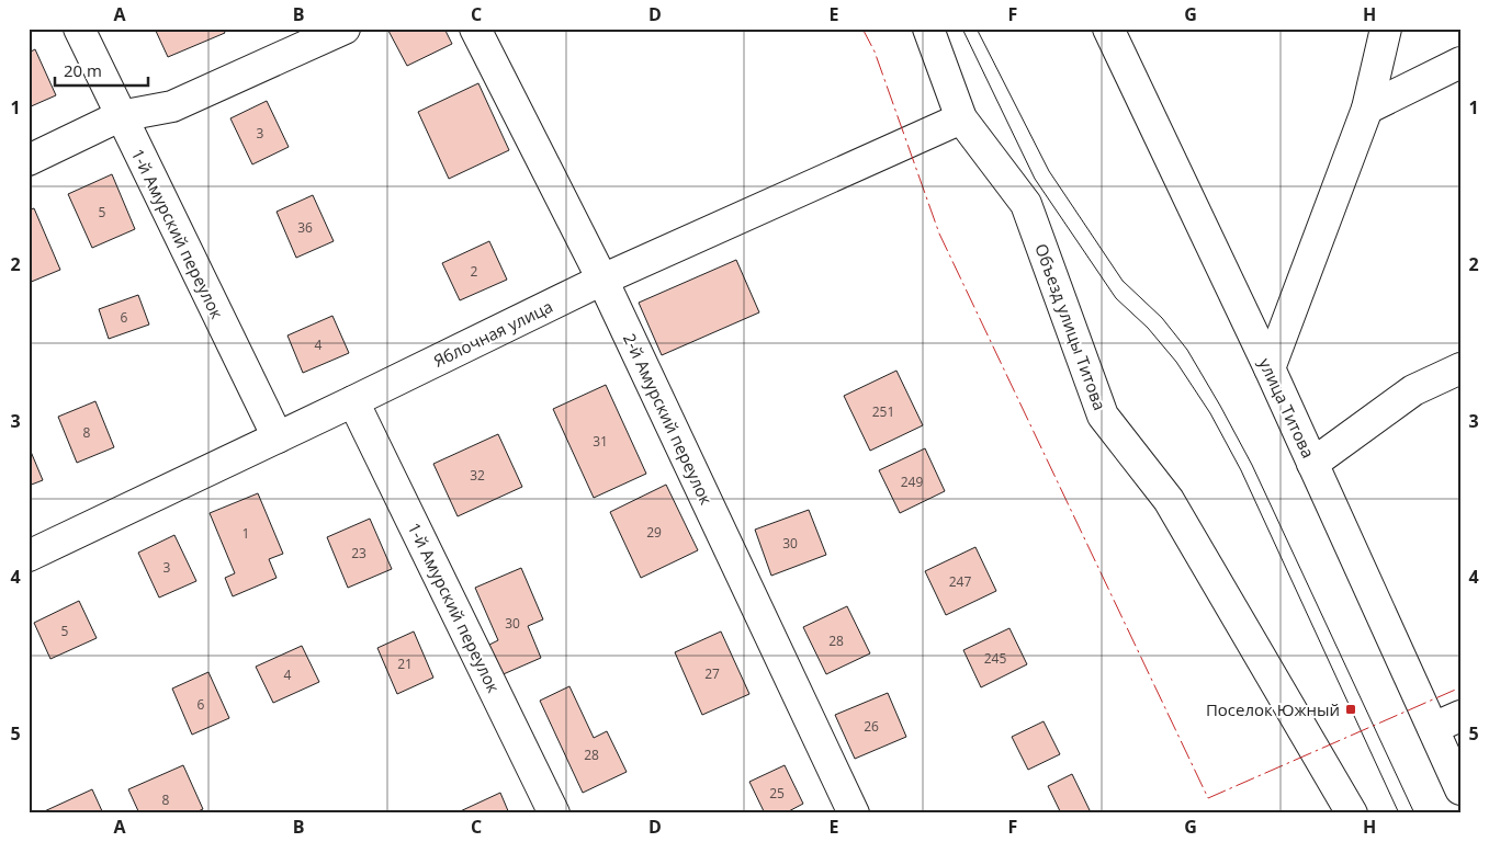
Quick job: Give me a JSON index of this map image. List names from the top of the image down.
{
  "streets": {
    "street": [
      "1-й Амурский переулок",
      "Объезд улицы Титова",
      "Яблочная улица",
      "улица Титова",
      "2-й Амурский переулок"
    ]
  },
  "crossings": [
    ["1-й Амурский переулок", "Яблочная улица"],
    ["Объезд улицы Титова", "Яблочная улица"],
    ["Яблочная улица", "2-й Амурский переулок"]
  ],
  "places": {
    "transit": ["Поселок Южный"]
  },
  "house_numbers": [
    "3",
    "5",
    "36",
    "2",
    "6",
    "4",
    "251",
    "8",
    "31",
    "32",
    "249",
    "29",
    "1",
    "30",
    "23",
    "3",
    "247",
    "30",
    "5",
    "28",
    "245",
    "21",
    "27",
    "4",
    "6",
    "26",
    "28",
    "25",
    "8"
  ],
  "scale_bar": "20 m",
  "grid": {
    "columns": [
      "A",
      "B",
      "C",
      "D",
      "E",
      "F",
      "G",
      "H"
    ],
    "rows": [
      "1",
      "2",
      "3",
      "4",
      "5"
    ]
  }
}
